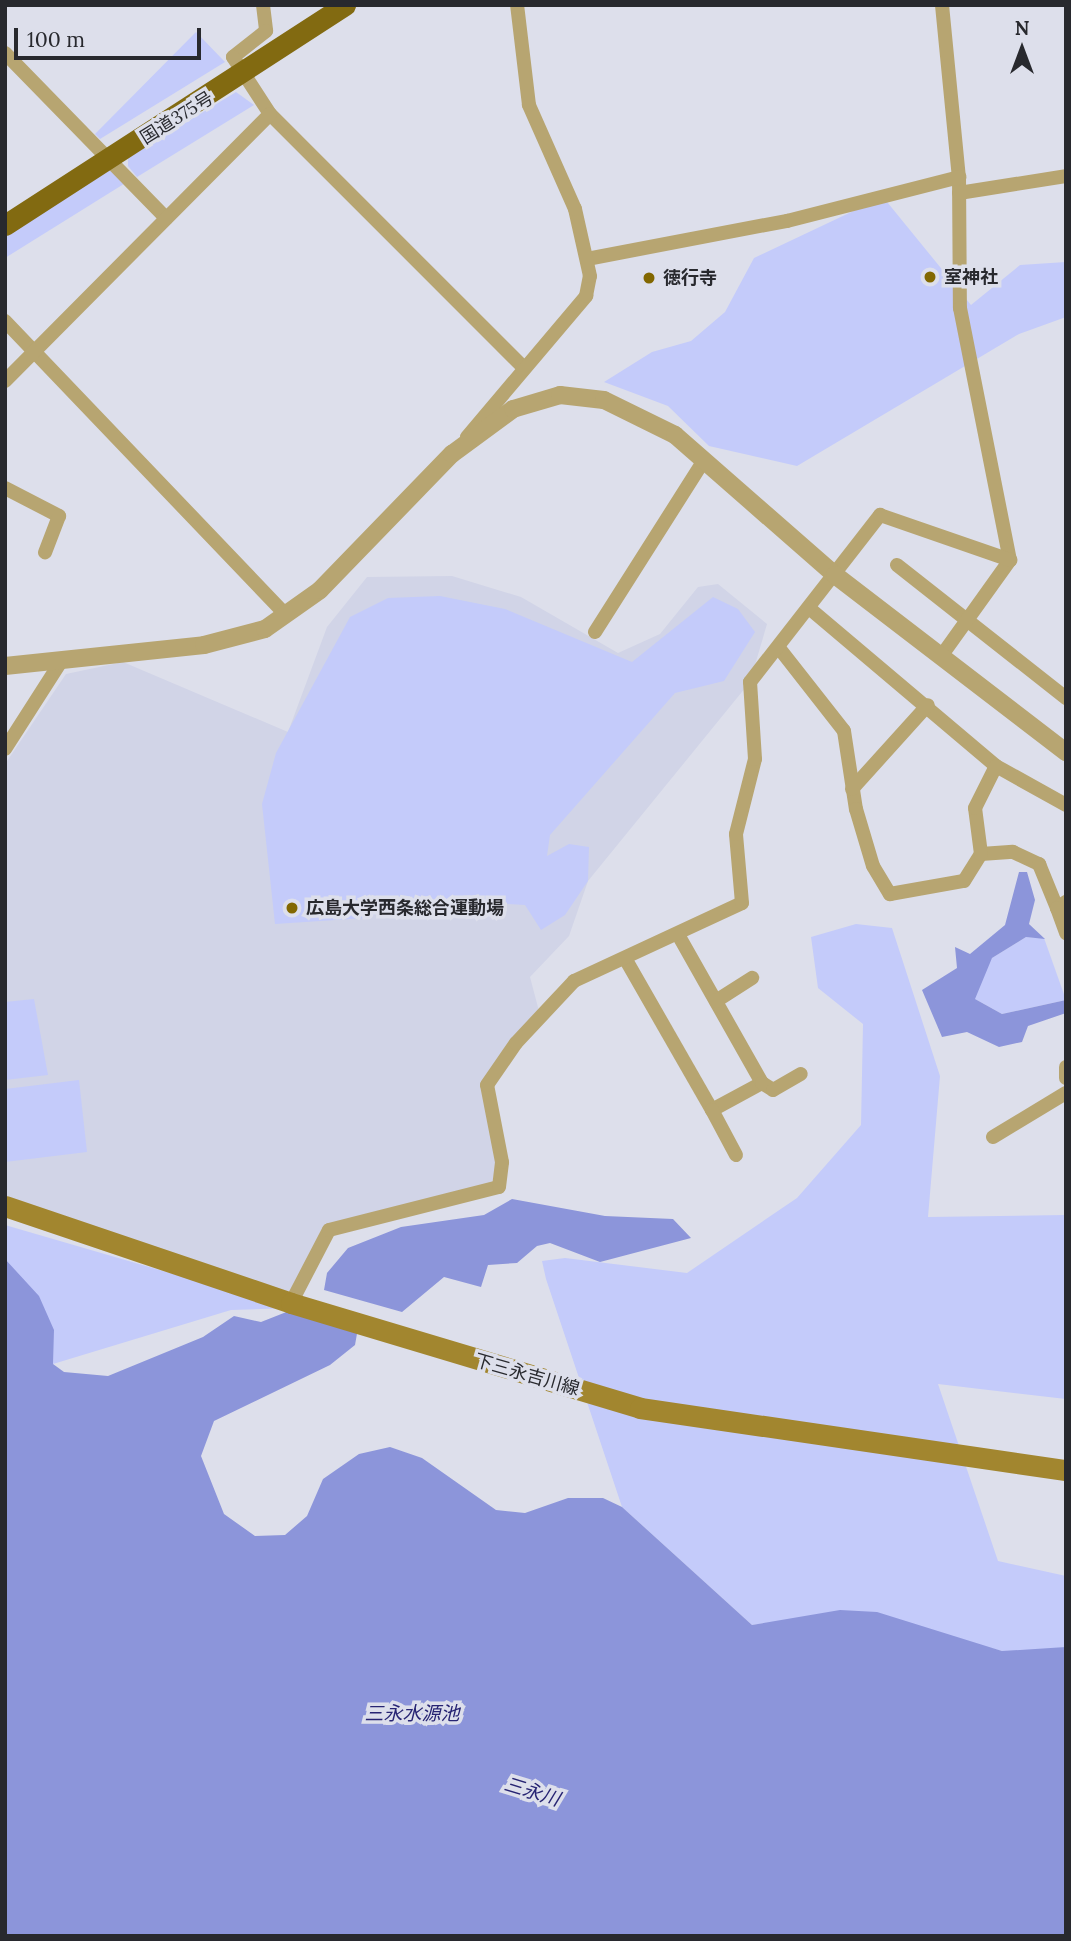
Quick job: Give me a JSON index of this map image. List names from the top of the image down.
{
  "streets": {
    "highway": ["国道375号"],
    "main road": ["下三永吉川線"]
  },
  "water": ["三永水源池", "三永川"],
  "places": ["室神社", "徳行寺", "広島大学西条総合運動場"],
  "scale_bar": "100 m",
  "north": "top"
}
